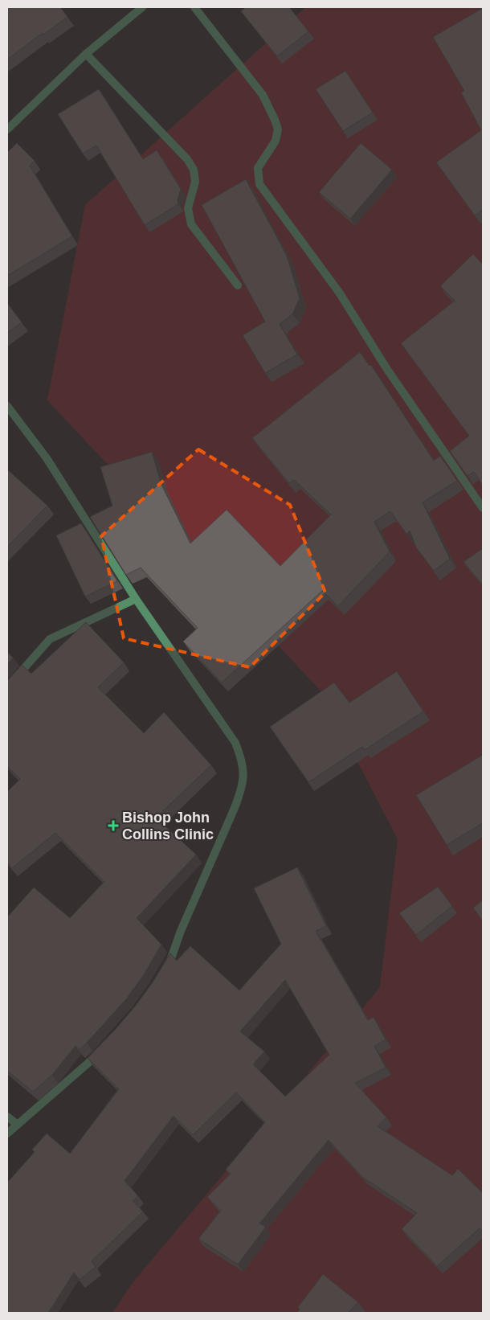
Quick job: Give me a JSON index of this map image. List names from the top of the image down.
{
  "places": {
    "health": ["Bishop John Collins Clinic"]
  }
}
